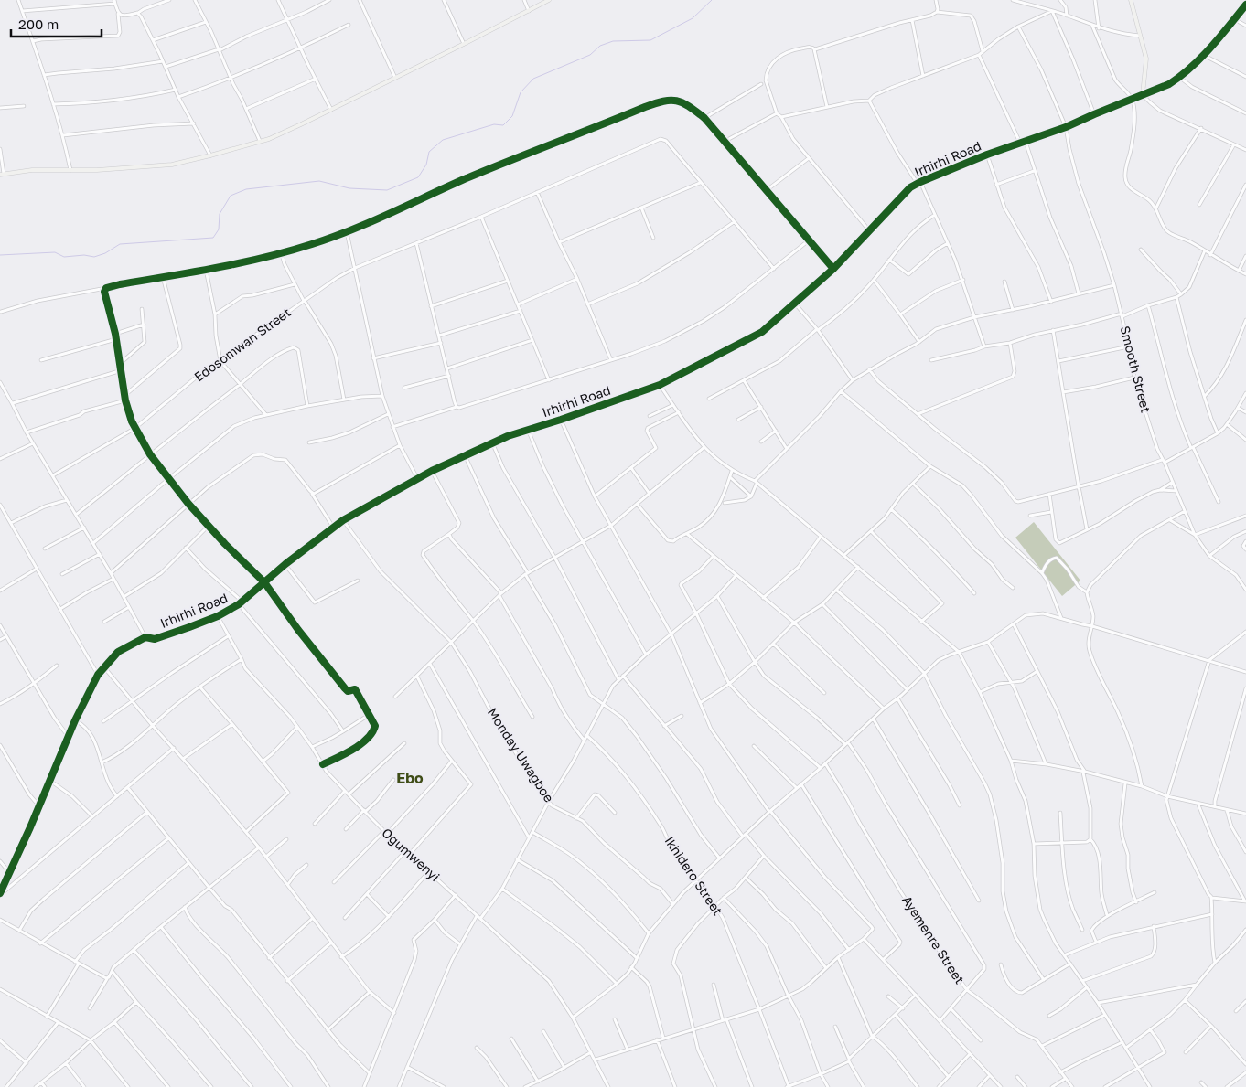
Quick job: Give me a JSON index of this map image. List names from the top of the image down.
{
  "streets": {
    "street": [
      "Irhirhi Road",
      "Edosomwan Street",
      "Smooth Street",
      "Monday Uwagboe",
      "Ogumwenyi",
      "Ikhidero Street",
      "Ayemenre Street"
    ]
  },
  "crossings": [
    ["Irhirhi Road", "Smooth Street"],
    ["Irhirhi Road", "Monday Uwagboe"],
    ["Irhirhi Road", "Ogumwenyi"]
  ],
  "districts": ["Ebo"],
  "scale_bar": "200 m"
}
